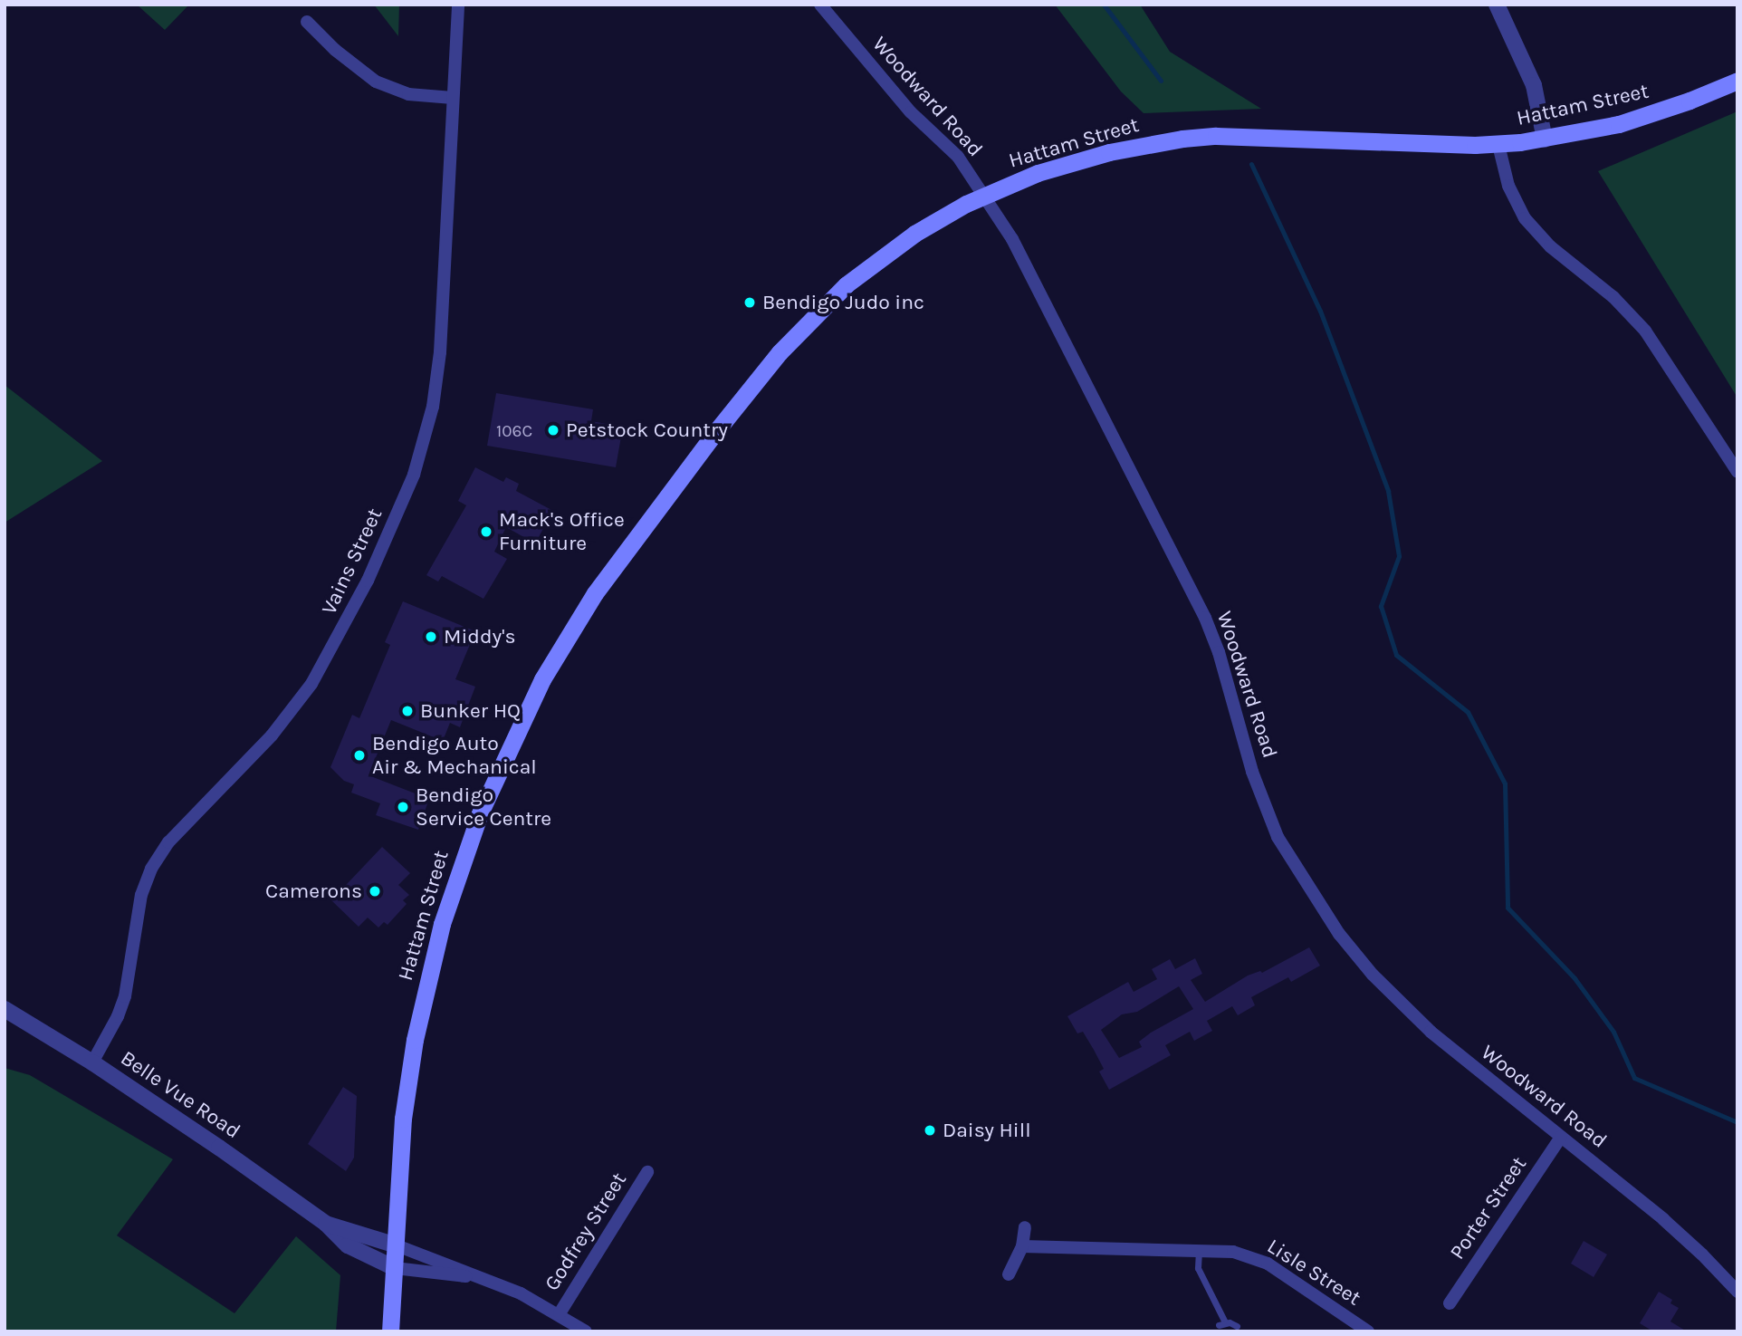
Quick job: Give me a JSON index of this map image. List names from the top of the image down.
{
  "streets": {
    "main road": ["Hattam Street"],
    "street": [
      "Woodward Road",
      "Vains Street",
      "Belle Vue Road",
      "Porter Street",
      "Godfrey Street",
      "Lisle Street"
    ]
  },
  "crossings": [
    ["Woodward Road", "Hattam Street"],
    ["Woodward Road", "Porter Street"],
    ["Hattam Street", "Belle Vue Road"],
    ["Vains Street", "Belle Vue Road"],
    ["Belle Vue Road", "Godfrey Street"]
  ],
  "places": [
    "Bendigo Judo inc",
    "Petstock Country",
    "Mack's Office Furniture",
    "Middy's",
    "Bunker HQ",
    "Bendigo Auto Air & Mechanical",
    "Bendigo Service Centre",
    "Camerons",
    "Daisy Hill"
  ],
  "house_numbers": ["106C"]
}
